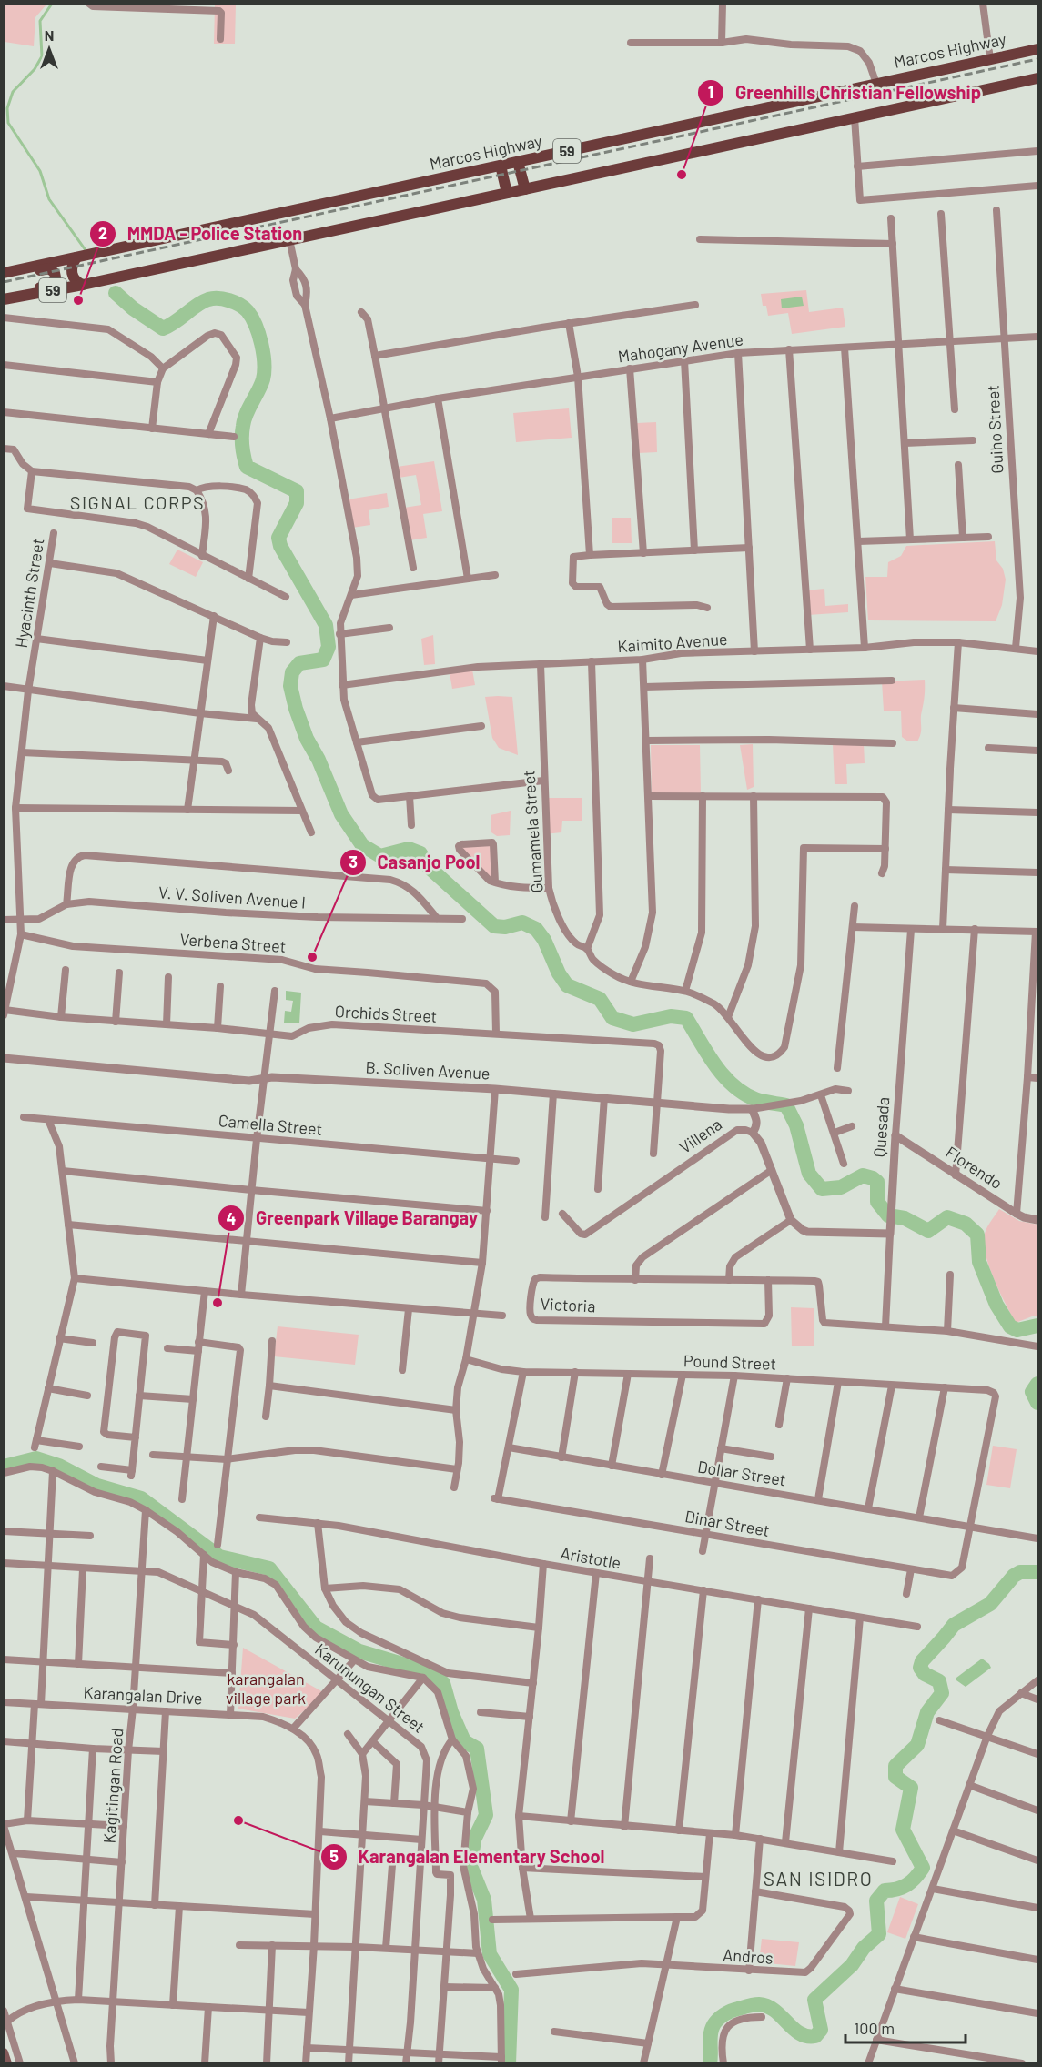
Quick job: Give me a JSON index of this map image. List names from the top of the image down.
{
  "streets": {
    "main road": ["Marcos Highway", "59"],
    "street": [
      "Mahogany Avenue",
      "Guiho Street",
      "Hyacinth Street",
      "Kaimito Avenue",
      "Gumamela Street",
      "V. V. Soliven Avenue I",
      "Verbena Street",
      "Orchids Street",
      "B. Soliven Avenue",
      "Camella Street",
      "Quesada",
      "Villena",
      "Florendo",
      "Victoria",
      "Pound Street",
      "Dollar Street",
      "Dinar Street",
      "Aristotle",
      "Karunungan Street",
      "Karangalan Drive",
      "Kagitingan Road",
      "Andros"
    ]
  },
  "crossings": [
    ["Mahogany Avenue", "Guiho Street"],
    ["Guiho Street", "Kaimito Avenue"],
    ["Hyacinth Street", "V. V. Soliven Avenue I"],
    ["Hyacinth Street", "Verbena Street"],
    ["Hyacinth Street", "Orchids Street"],
    ["Kaimito Avenue", "Gumamela Street"],
    ["Verbena Street", "Orchids Street"],
    ["Orchids Street", "B. Soliven Avenue"],
    ["Quesada", "Florendo"],
    ["Quesada", "Victoria"],
    ["Pound Street", "Dollar Street"],
    ["Pound Street", "Dinar Street"],
    ["Dollar Street", "Dinar Street"],
    ["Karunungan Street", "Kagitingan Road"],
    ["Karangalan Drive", "Kagitingan Road"]
  ],
  "districts": ["SIGNAL CORPS", "SAN ISIDRO"],
  "parks": ["karangalan village park"],
  "places": [
    "Greenhills Christian Fellowship",
    "MMDA - Police Station",
    "Casanjo Pool",
    "Greenpark Village Barangay",
    "Karangalan Elementary School"
  ],
  "scale_bar": "100 m",
  "north": "top"
}
